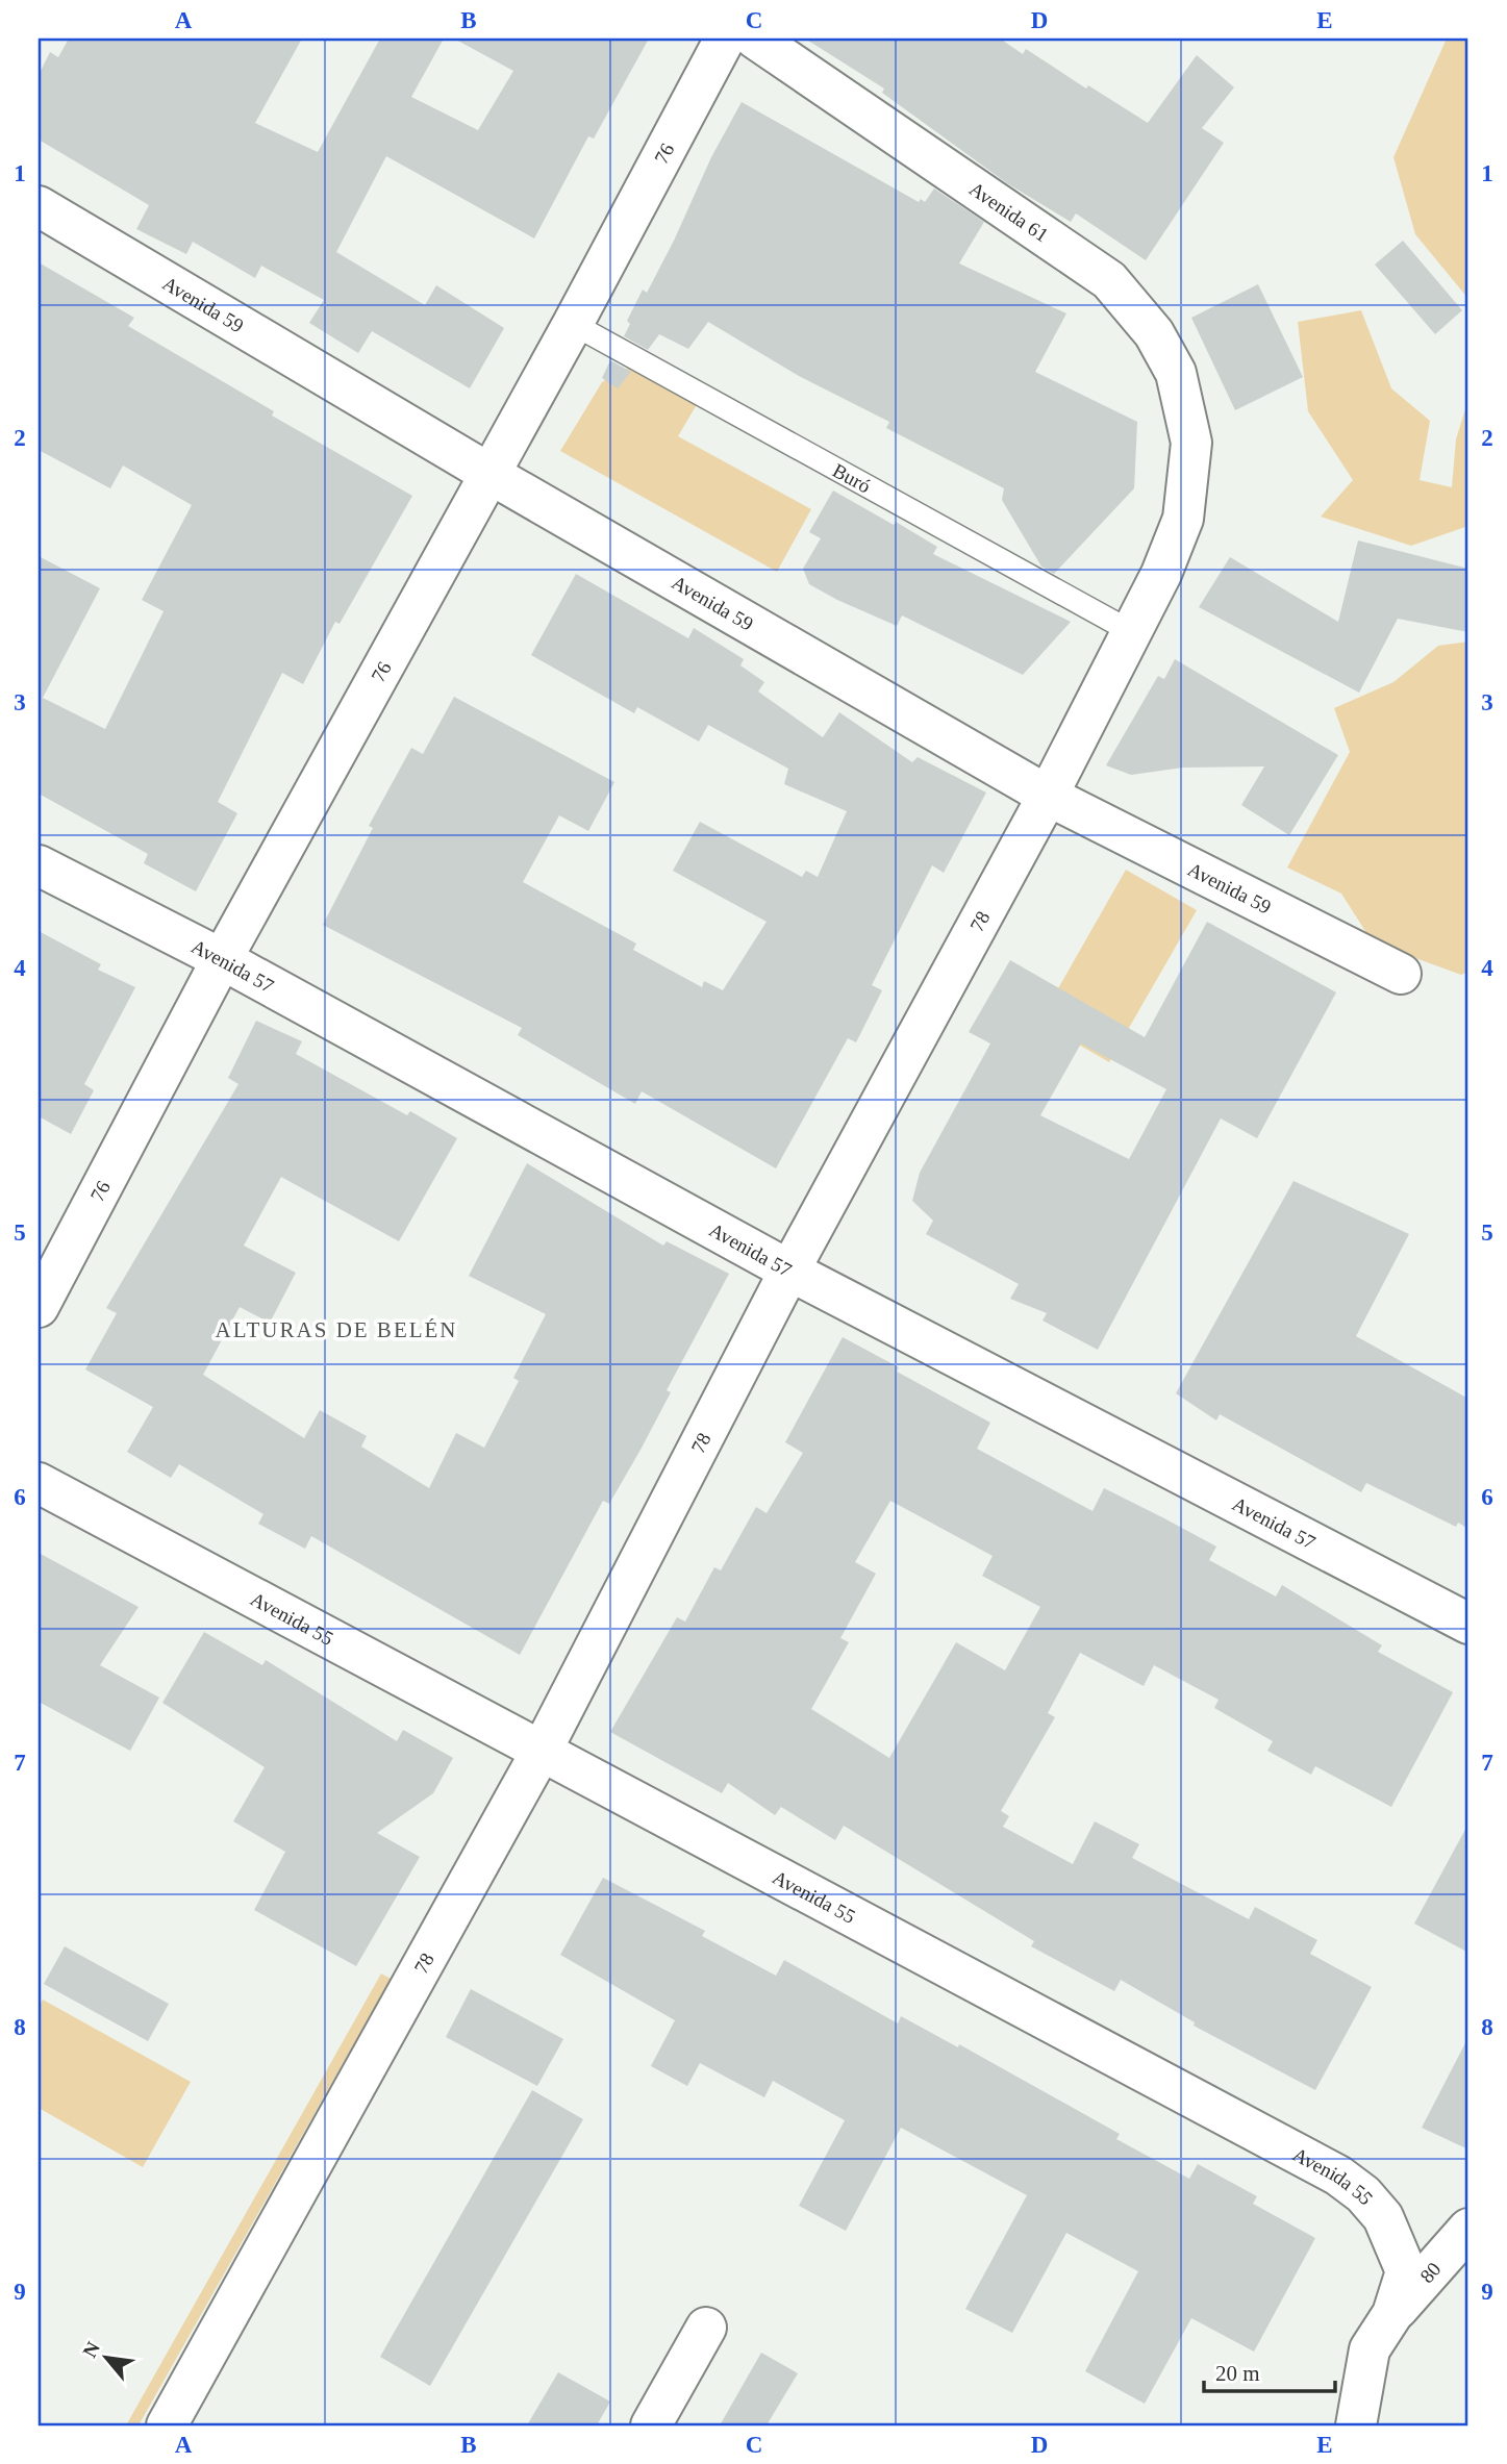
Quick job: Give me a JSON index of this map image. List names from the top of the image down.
{
  "streets": {
    "street": [
      "76",
      "Avenida 61",
      "Avenida 59",
      "78",
      "Avenida 57",
      "Avenida 55",
      "80"
    ],
    "lane": ["Buró"]
  },
  "crossings": [
    ["76", "Avenida 59"],
    ["76", "Buró"],
    ["76", "Avenida 57"],
    ["Avenida 61", "78"],
    ["Avenida 59", "78"],
    ["Buró", "78"],
    ["78", "Avenida 57"],
    ["78", "Avenida 55"],
    ["Avenida 55", "80"]
  ],
  "districts": ["ALTURAS DE BELÉN"],
  "scale_bar": "20 m",
  "north": "top left",
  "grid": {
    "columns": [
      "A",
      "B",
      "C",
      "D",
      "E"
    ],
    "rows": [
      "1",
      "2",
      "3",
      "4",
      "5",
      "6",
      "7",
      "8",
      "9"
    ]
  }
}
